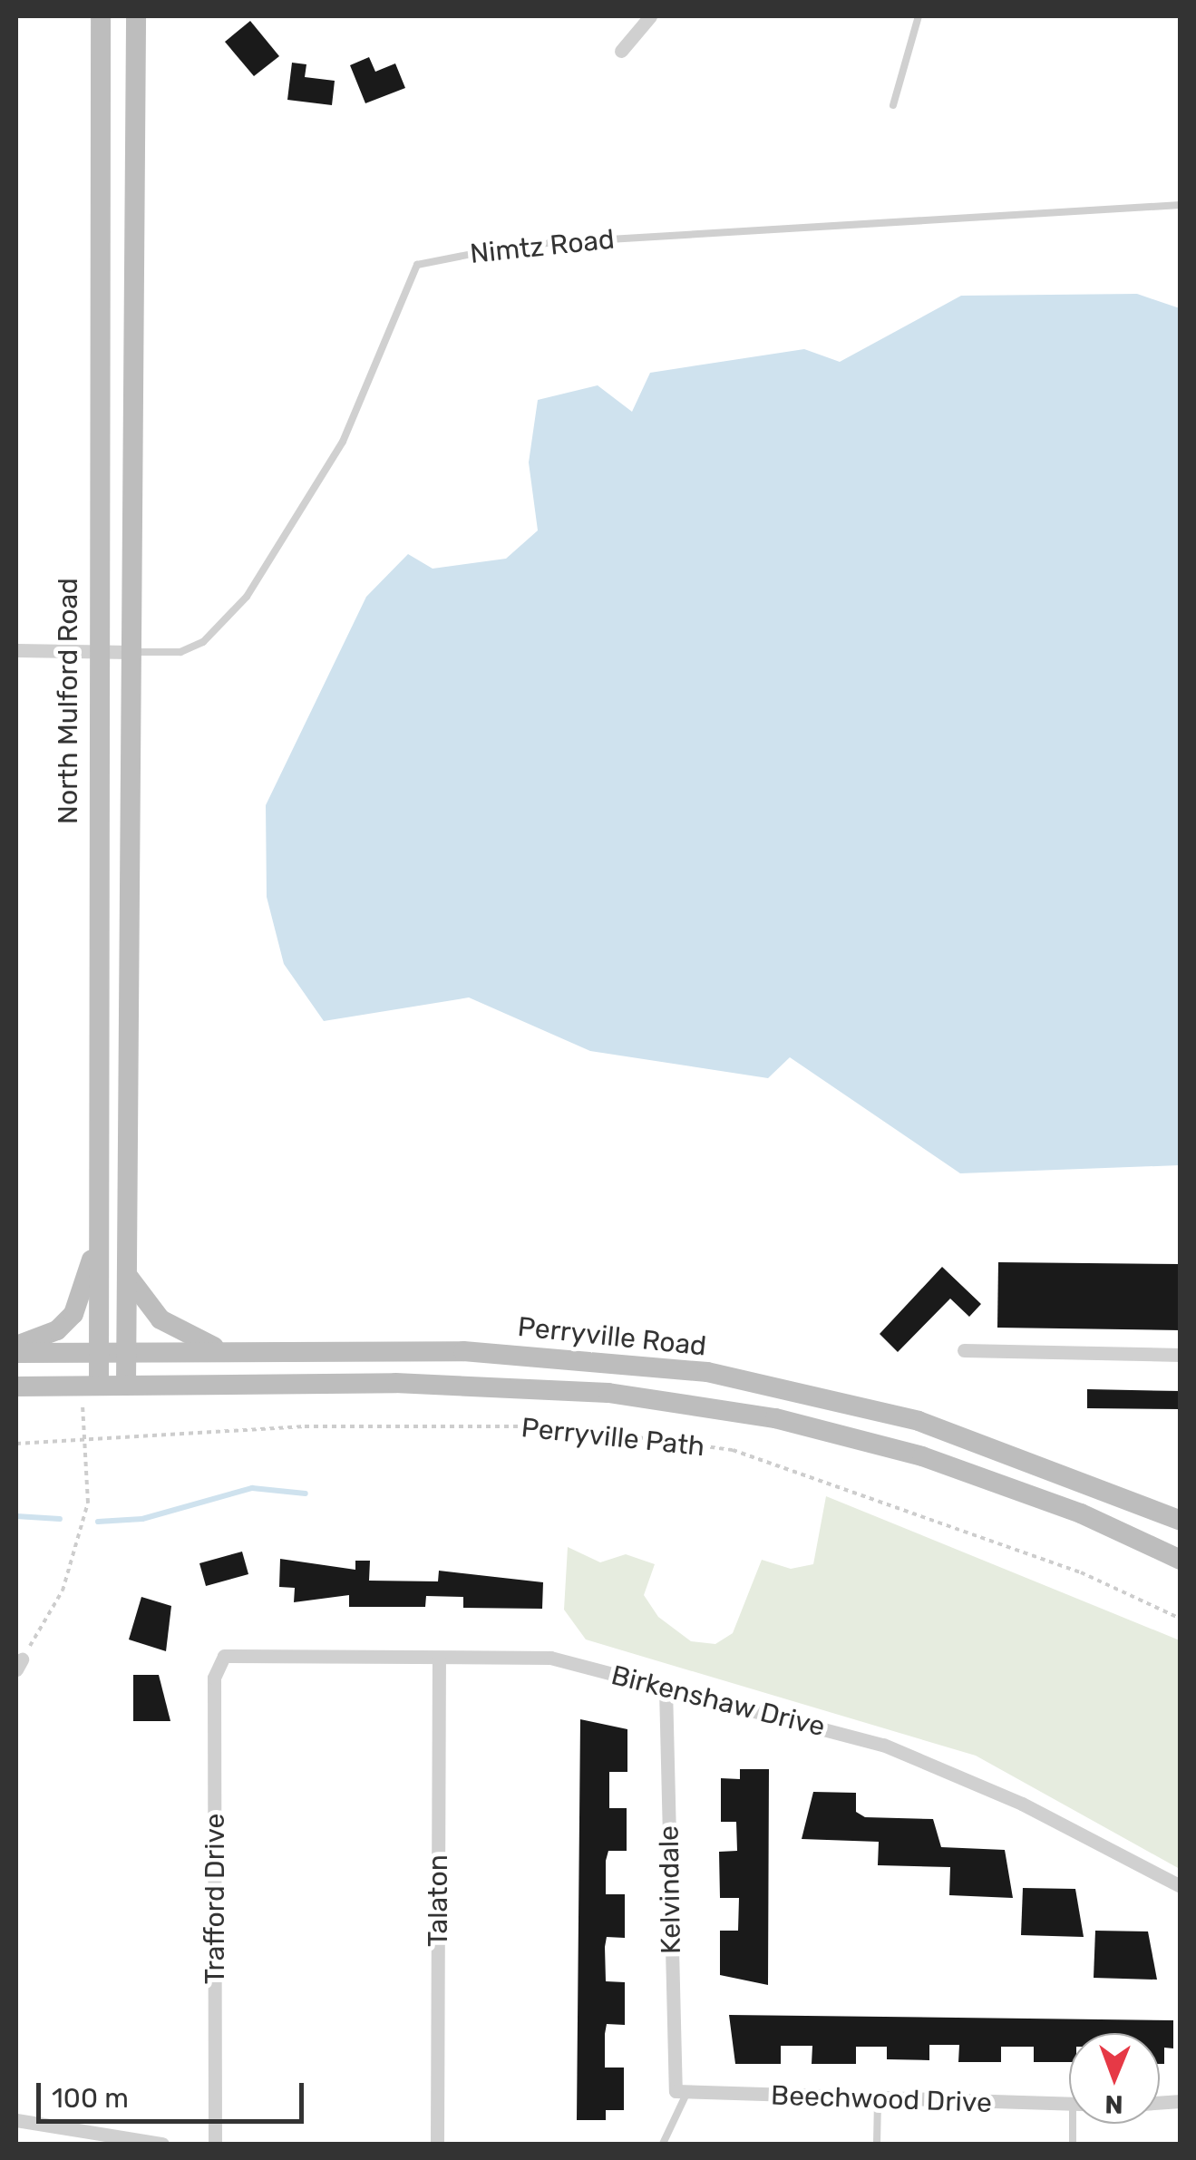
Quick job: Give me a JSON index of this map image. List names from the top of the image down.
{
  "streets": {
    "street": [
      "North Mulford Road",
      "Perryville Road",
      "Birkenshaw Drive",
      "Kelvindale",
      "Trafford Drive",
      "Talaton",
      "Beechwood Drive"
    ],
    "lane": ["Nimtz Road"],
    "path": ["Perryville Path"]
  },
  "crossings": [
    ["North Mulford Road", "Perryville Road"],
    ["Birkenshaw Drive", "Kelvindale"],
    ["Birkenshaw Drive", "Trafford Drive"],
    ["Birkenshaw Drive", "Talaton"],
    ["Kelvindale", "Beechwood Drive"]
  ],
  "scale_bar": "100 m",
  "north": "bottom"
}
